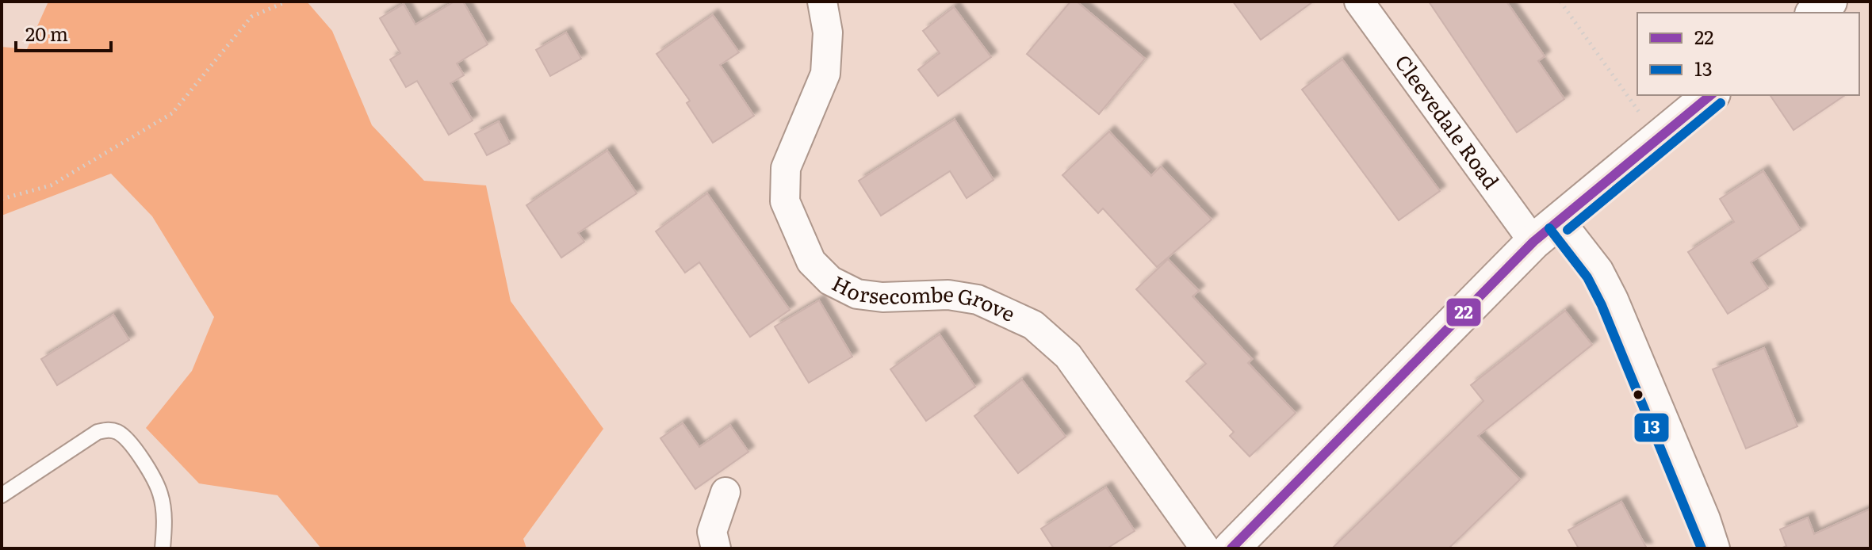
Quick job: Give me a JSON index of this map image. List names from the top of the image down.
{
  "streets": {
    "street": ["Cleevedale Road", "Horsecombe Grove"]
  },
  "lines": ["transit line 22", "transit line 13"],
  "legend": ["22", "13"],
  "scale_bar": "20 m"
}
